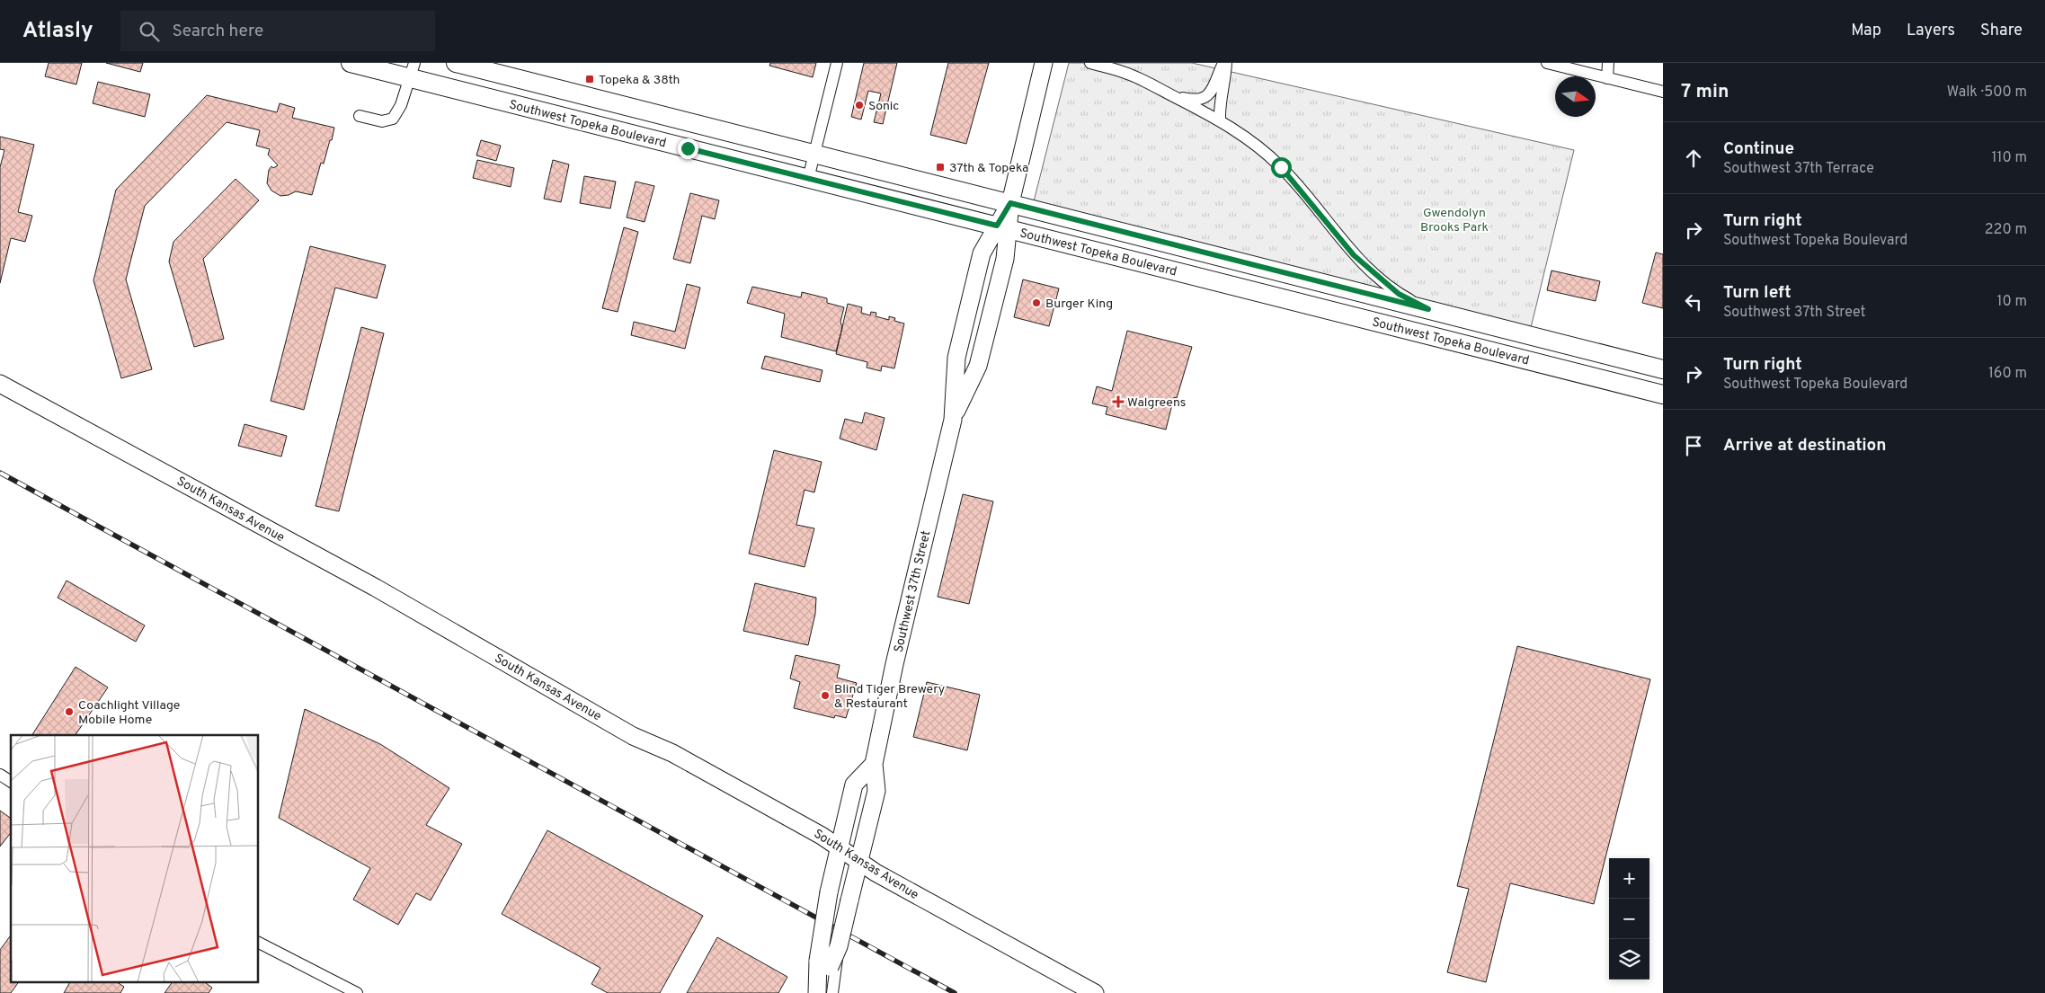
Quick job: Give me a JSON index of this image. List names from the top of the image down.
{
  "streets": {
    "main road": ["Southwest Topeka Boulevard", "South Kansas Avenue", "Southwest 37th Street"]
  },
  "crossings": [
    ["Southwest Topeka Boulevard", "Southwest 37th Street"],
    ["South Kansas Avenue", "Southwest 37th Street"]
  ],
  "parks": ["Gwendolyn Brooks Park"],
  "places": {
    "transit": ["Topeka & 38th", "37th & Topeka"],
    "other": [
      "Sonic",
      "Burger King",
      "Blind Tiger Brewery & Restaurant",
      "Coachlight Village Mobile Home"
    ],
    "health": ["Walgreens"]
  },
  "north": "right",
  "page": {
    "header": "Atlasly",
    "search": "Search here",
    "nav": ["Map", "Layers", "Share"],
    "heading": ["7 min", "Walk · 500 m"],
    "list": [
      ["Continue", "Southwest 37th Terrace", "110 m"],
      ["Turn right", "Southwest Topeka Boulevard", "220 m"],
      ["Turn left", "Southwest 37th Street", "10 m"],
      ["Turn right", "Southwest Topeka Boulevard", "160 m"],
      "Arrive at destination"
    ],
    "map_buttons": ["+", "−"]
  }
}
